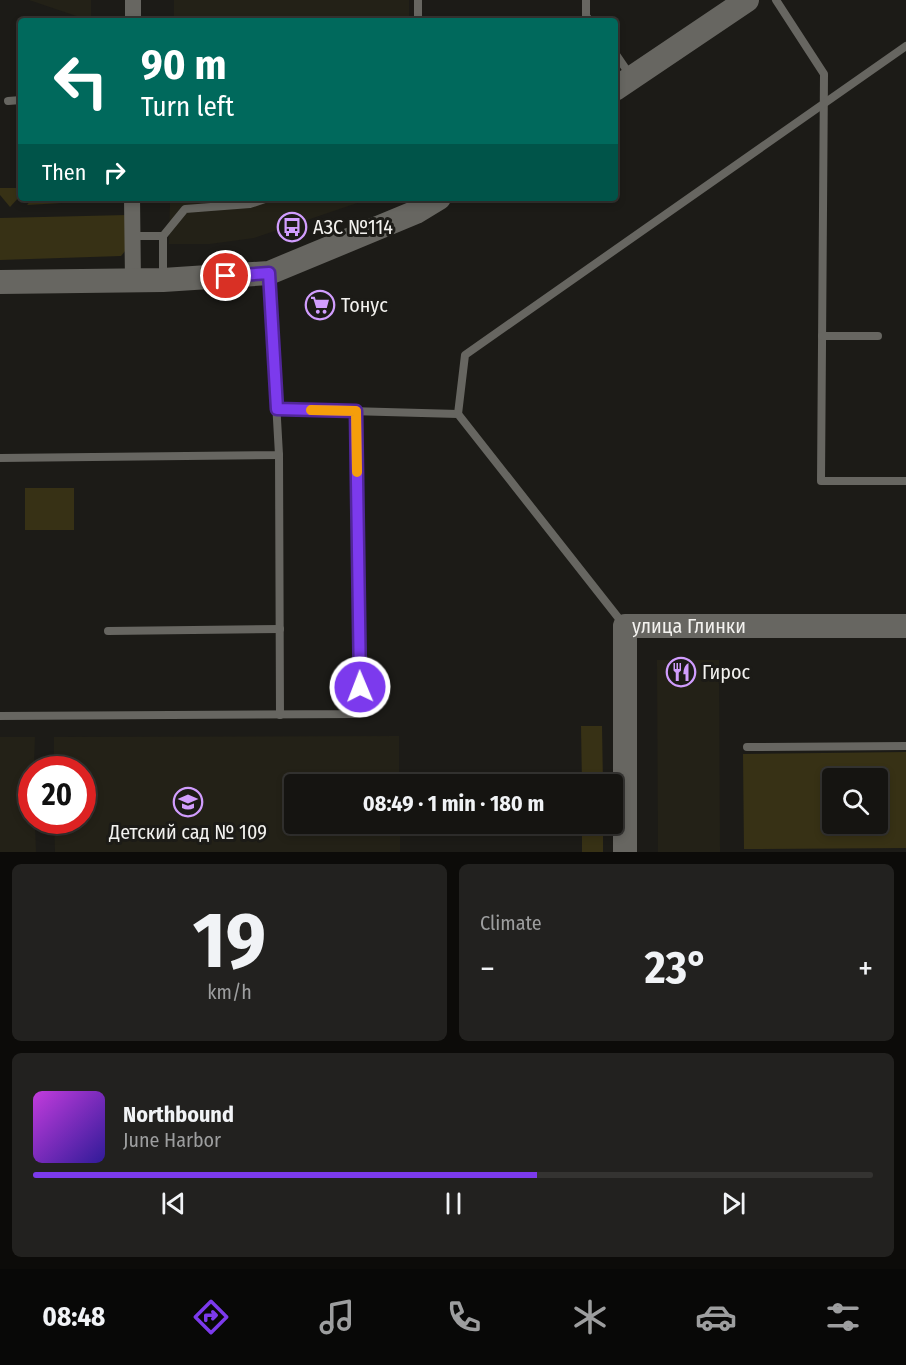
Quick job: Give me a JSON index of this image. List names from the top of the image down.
{
  "streets": {
    "main road": ["улица Глинки"]
  },
  "places": {
    "bus stop": ["АЗС №114"],
    "supermarket": ["Тонус"],
    "restaurant": ["Гирос"],
    "school or university": ["Детский сад № 109"]
  },
  "page": {
    "turn": ["90 m", "Turn left"],
    "then": "Then",
    "limit": "20",
    "trip": "08:49 · 1 min · 180 m",
    "tile": [
      ["19", "km/h"],
      "Climate"
    ],
    "heat": ["−", "23°", "+"],
    "song": ["Northbound", "June Harbor"],
    "tabs": "08:48"
  }
}
